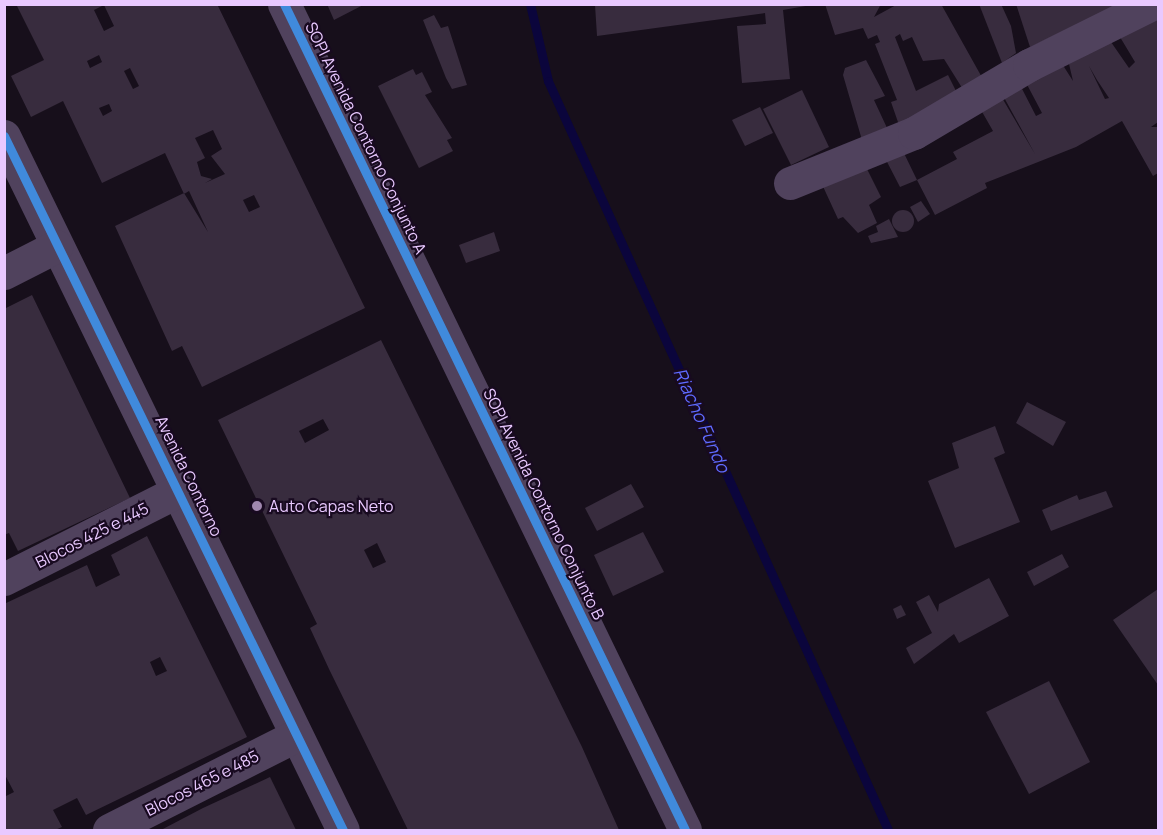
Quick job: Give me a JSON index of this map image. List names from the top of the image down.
{
  "streets": {
    "street": [
      "SOPI Avenida Contorno Conjunto A",
      "Avenida Contorno",
      "SOPI Avenida Contorno Conjunto B",
      "Blocos 425 e 445",
      "Blocos 465 e 485"
    ]
  },
  "crossings": [
    ["SOPI Avenida Contorno Conjunto A", "SOPI Avenida Contorno Conjunto B"],
    ["Avenida Contorno", "Blocos 425 e 445"],
    ["Avenida Contorno", "Blocos 465 e 485"]
  ],
  "water": ["Riacho Fundo"],
  "places": ["Auto Capas Neto"]
}
